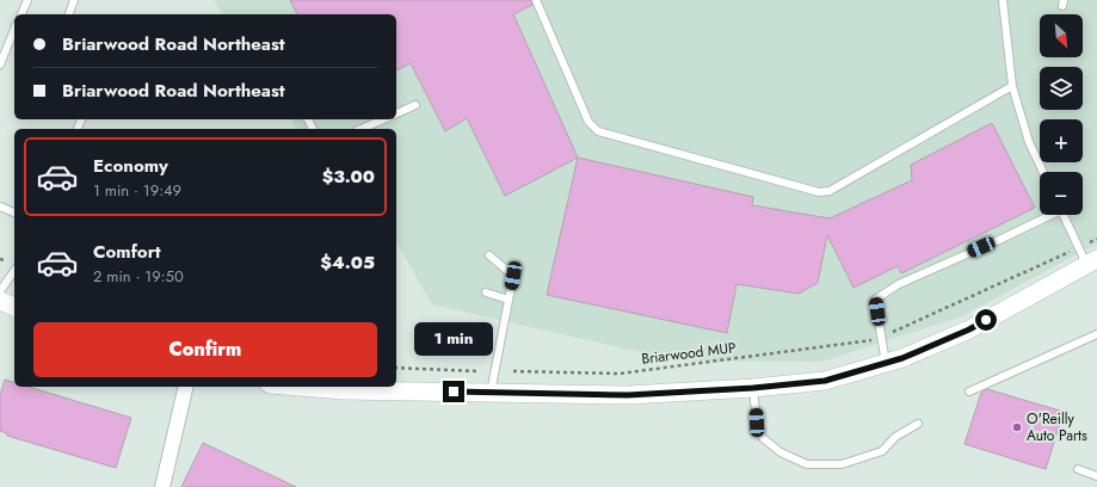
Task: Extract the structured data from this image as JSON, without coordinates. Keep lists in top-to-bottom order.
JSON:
{
  "streets": {
    "path": ["Briarwood MUP"]
  },
  "places": ["O'Reilly Auto Parts"],
  "north": "bottom right",
  "page": {
    "map_buttons": ["+", "−"],
    "banner": ["Briarwood Road Northeast", "Briarwood Road Northeast"],
    "list": [
      {
        "name": "Economy",
        "note": "1 min · 19:49",
        "value": "$3.00"
      },
      {
        "name": "Comfort",
        "note": "2 min · 19:50",
        "value": "$4.05"
      }
    ],
    "buttons": "Confirm",
    "bubble": "1 min"
  }
}
